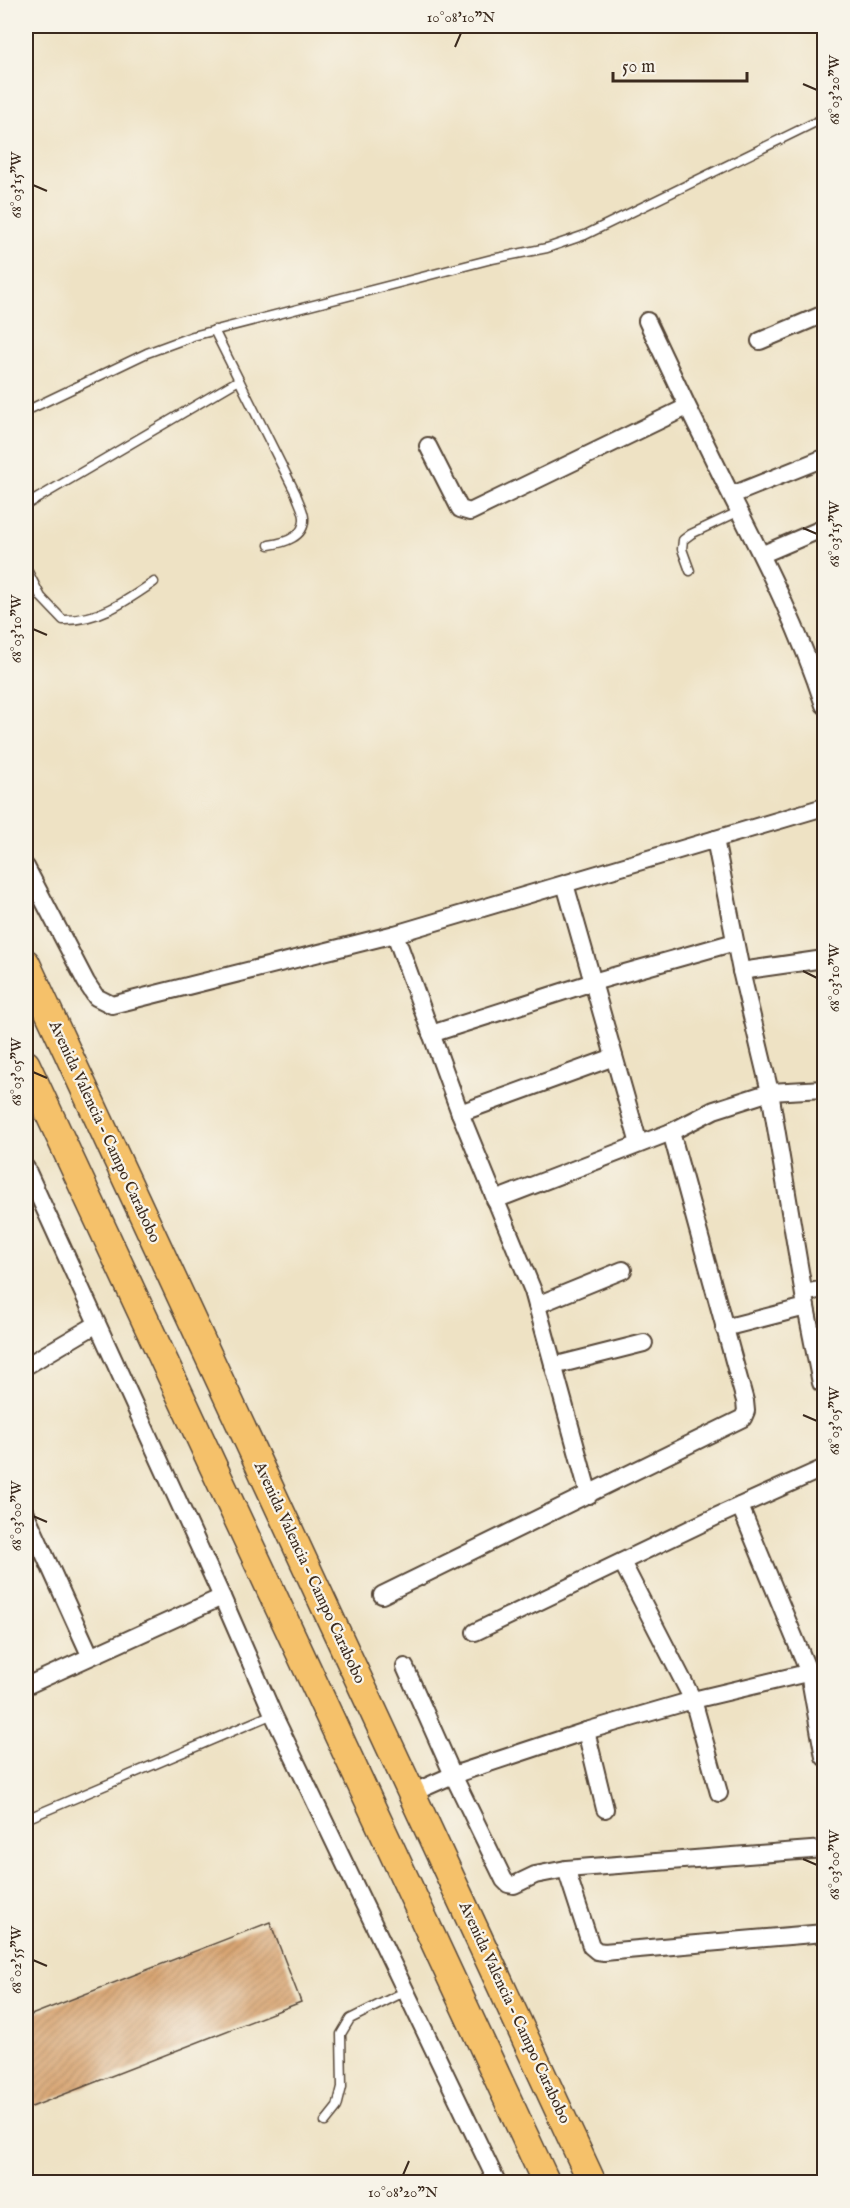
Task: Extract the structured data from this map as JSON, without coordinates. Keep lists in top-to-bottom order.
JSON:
{
  "streets": {
    "highway": ["Avenida Valencia - Campo Carabobo"]
  },
  "scale_bar": "50 m",
  "coordinates": [
    "10°08'10\"N",
    "68°03'20\"W",
    "68°03'15\"W",
    "68°03'10\"W",
    "68°03'05\"W",
    "68°03'00\"W",
    "68°02'55\"W",
    "10°08'20\"N"
  ]
}
